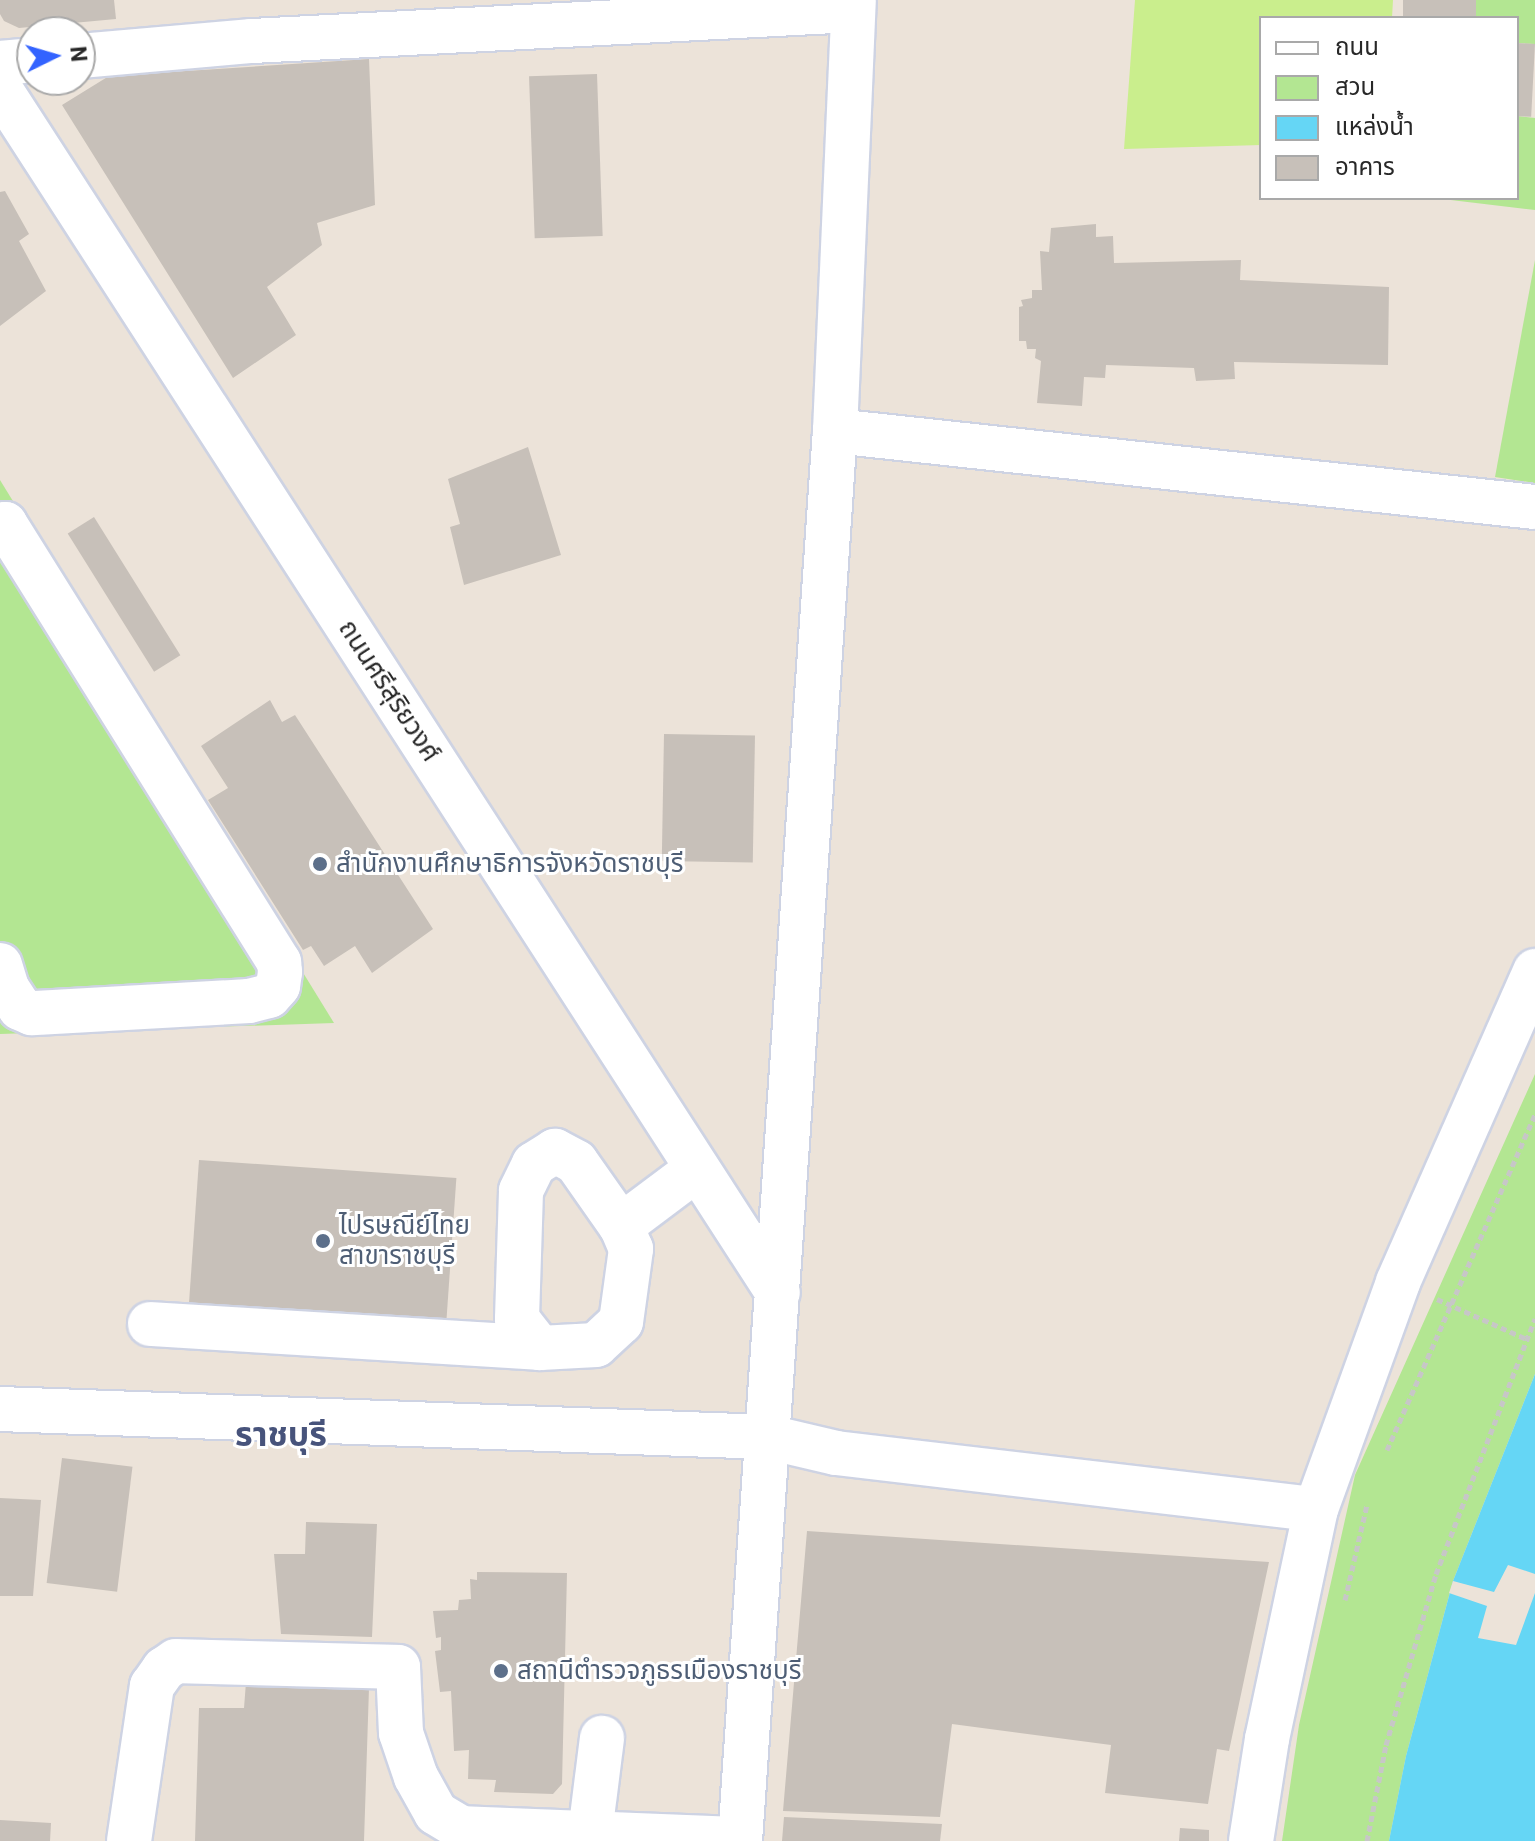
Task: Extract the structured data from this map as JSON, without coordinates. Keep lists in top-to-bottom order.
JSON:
{
  "streets": {
    "street": ["ถนนศรีสุริยวงศ์"]
  },
  "districts": ["ราชบุรี"],
  "places": ["สำนักงานศึกษาธิการจังหวัดราชบุรี", "ไปรษณีย์ไทย สาขาราชบุรี", "สถานีตำรวจภูธรเมืองราชบุรี"],
  "legend": [
    "ถนน",
    "สวน",
    "แหล่งน้ำ",
    "อาคาร"
  ],
  "north": "right"
}
